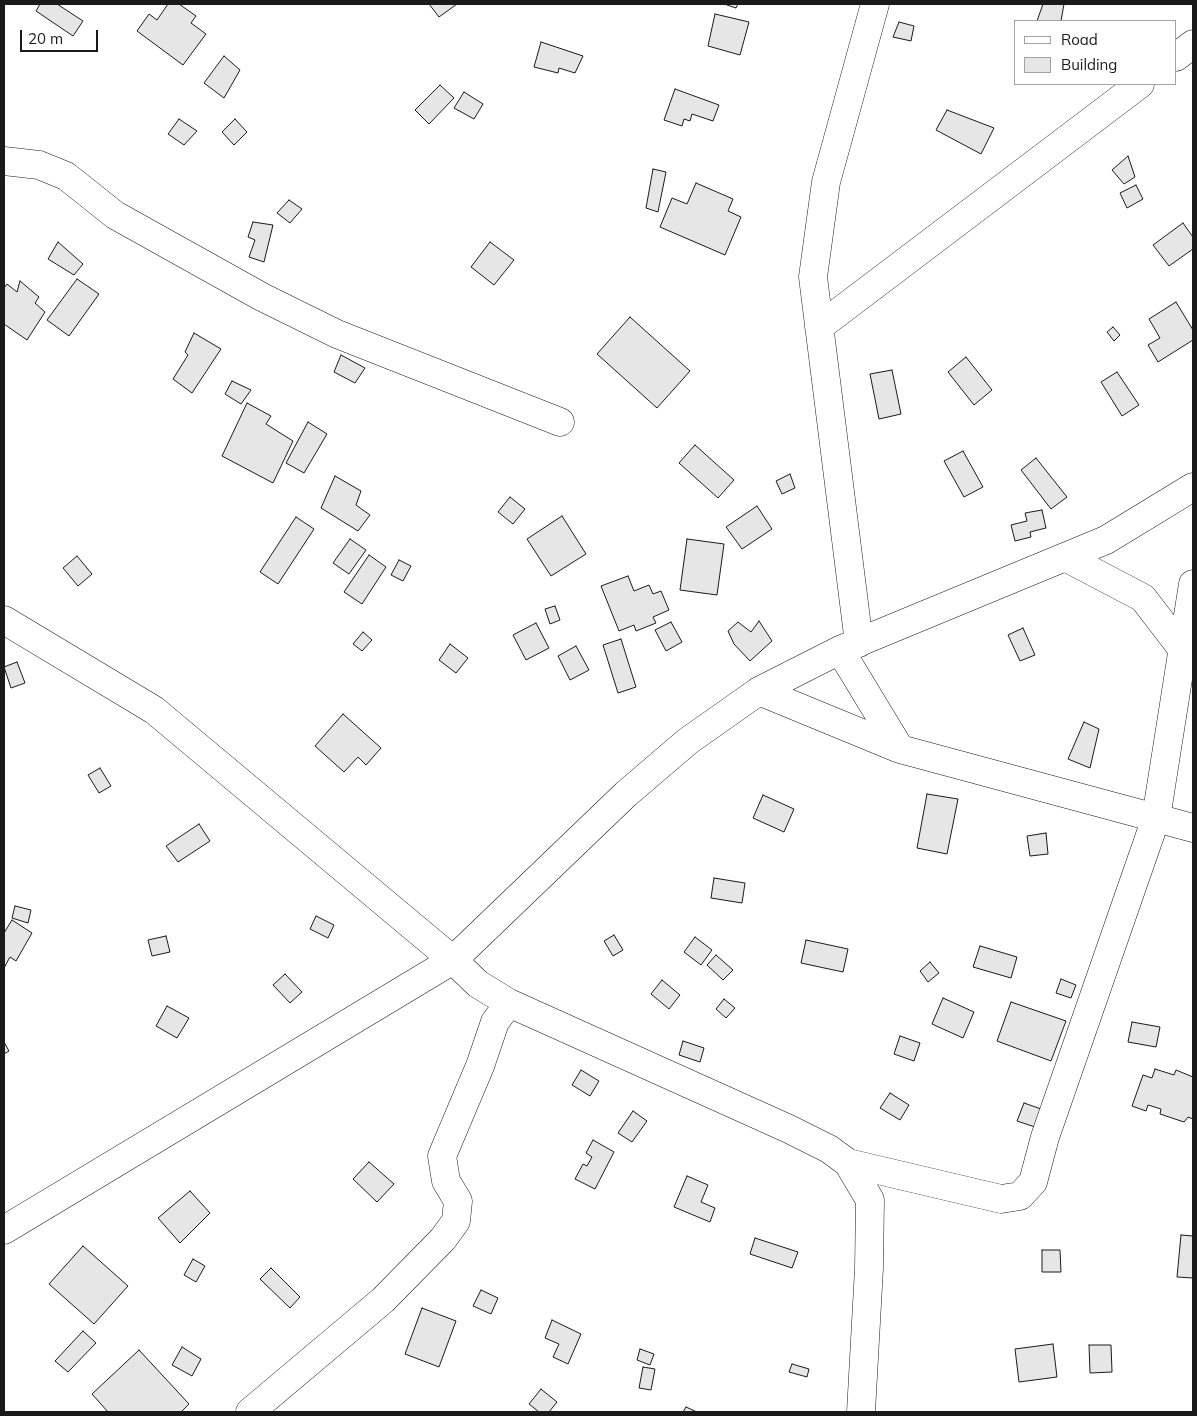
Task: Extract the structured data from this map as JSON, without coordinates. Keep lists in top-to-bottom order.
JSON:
{
  "legend": ["Road", "Building"],
  "scale_bar": "20 m"
}
